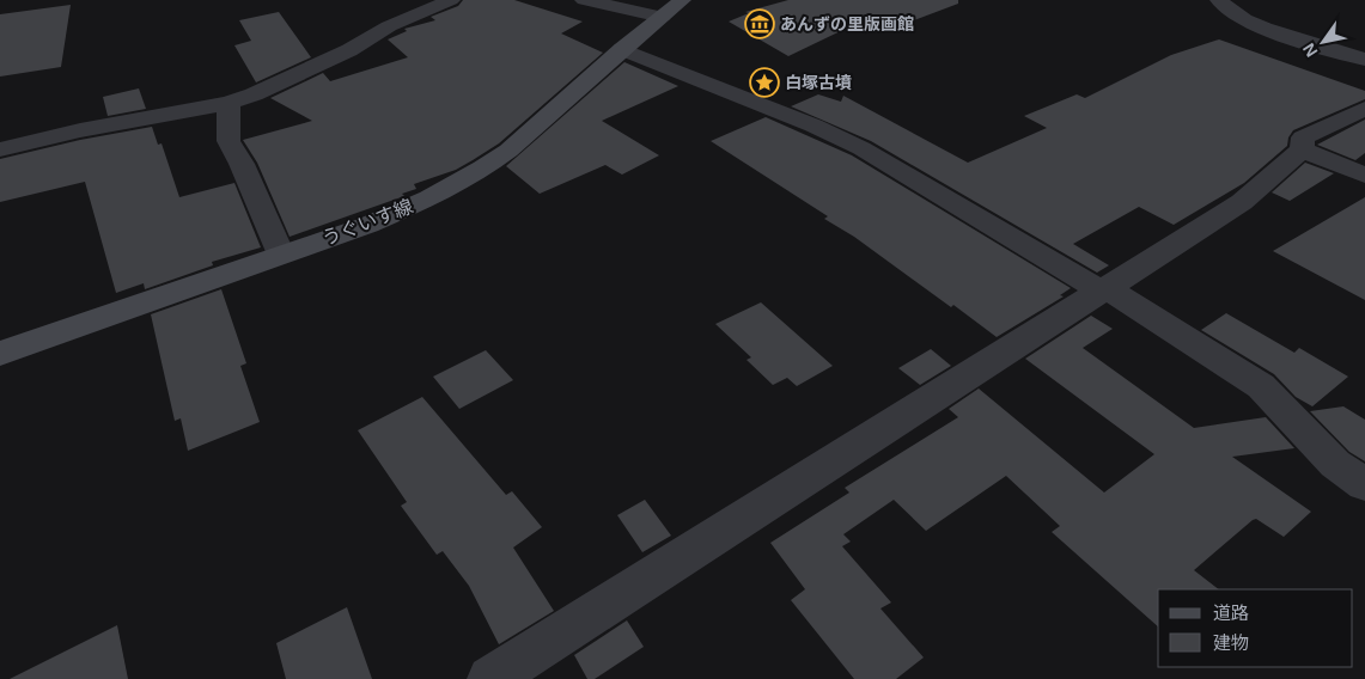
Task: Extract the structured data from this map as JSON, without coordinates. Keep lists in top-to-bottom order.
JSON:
{
  "streets": {
    "street": ["うぐいす線"]
  },
  "places": {
    "museum": ["あんずの里版画館"],
    "place": ["白塚古墳"]
  },
  "legend": ["道路", "建物"],
  "north": "bottom left"
}
